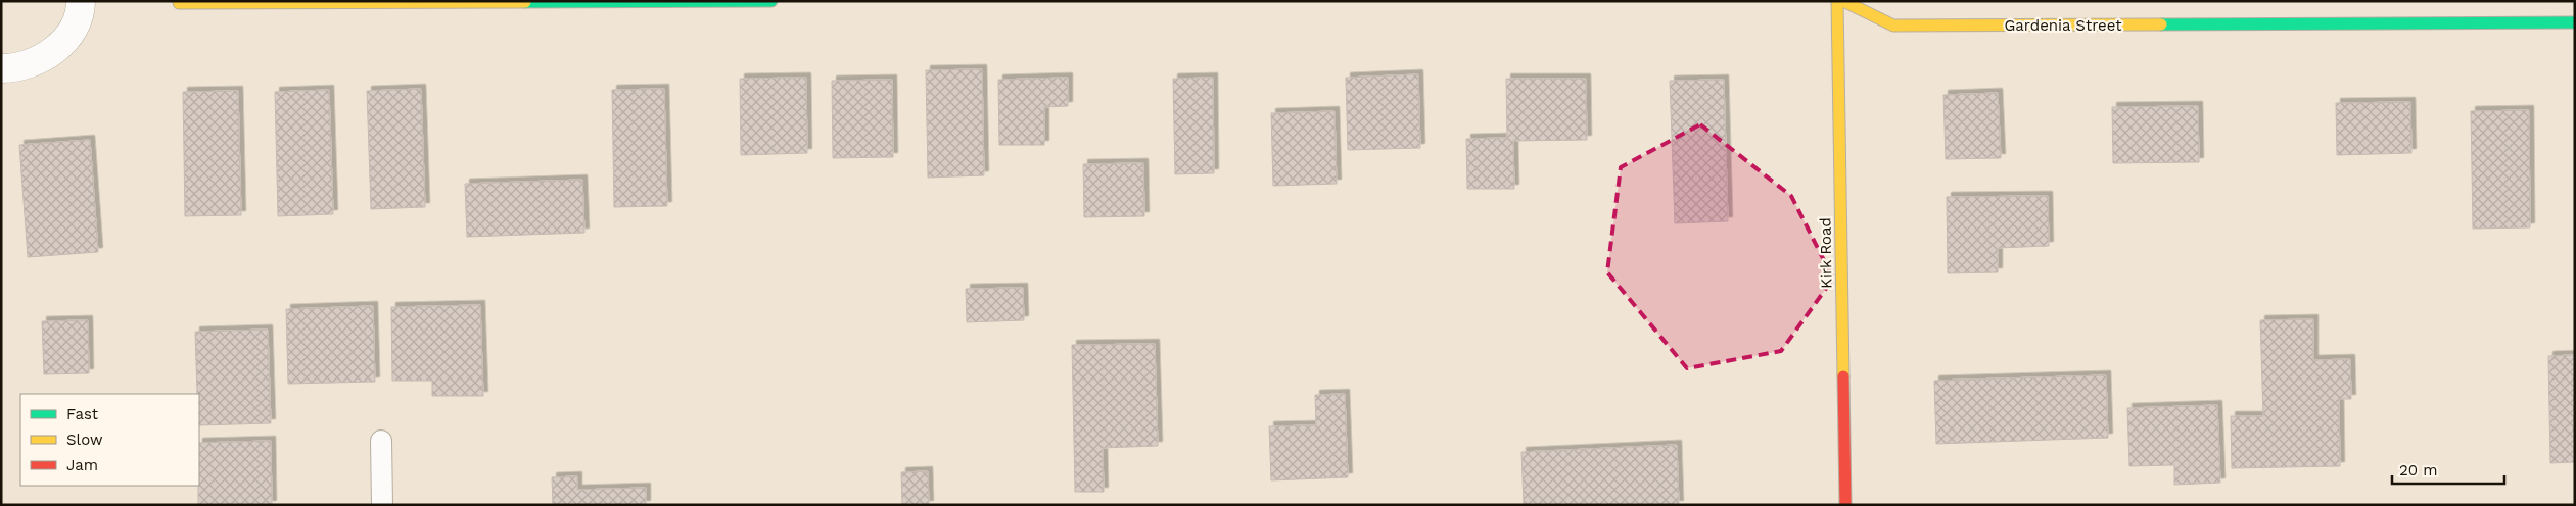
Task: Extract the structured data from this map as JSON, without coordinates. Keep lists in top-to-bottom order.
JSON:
{
  "streets": {
    "street": ["Gardenia Street", "Kirk Road"]
  },
  "legend": ["Fast", "Slow", "Jam"],
  "scale_bar": "20 m"
}
